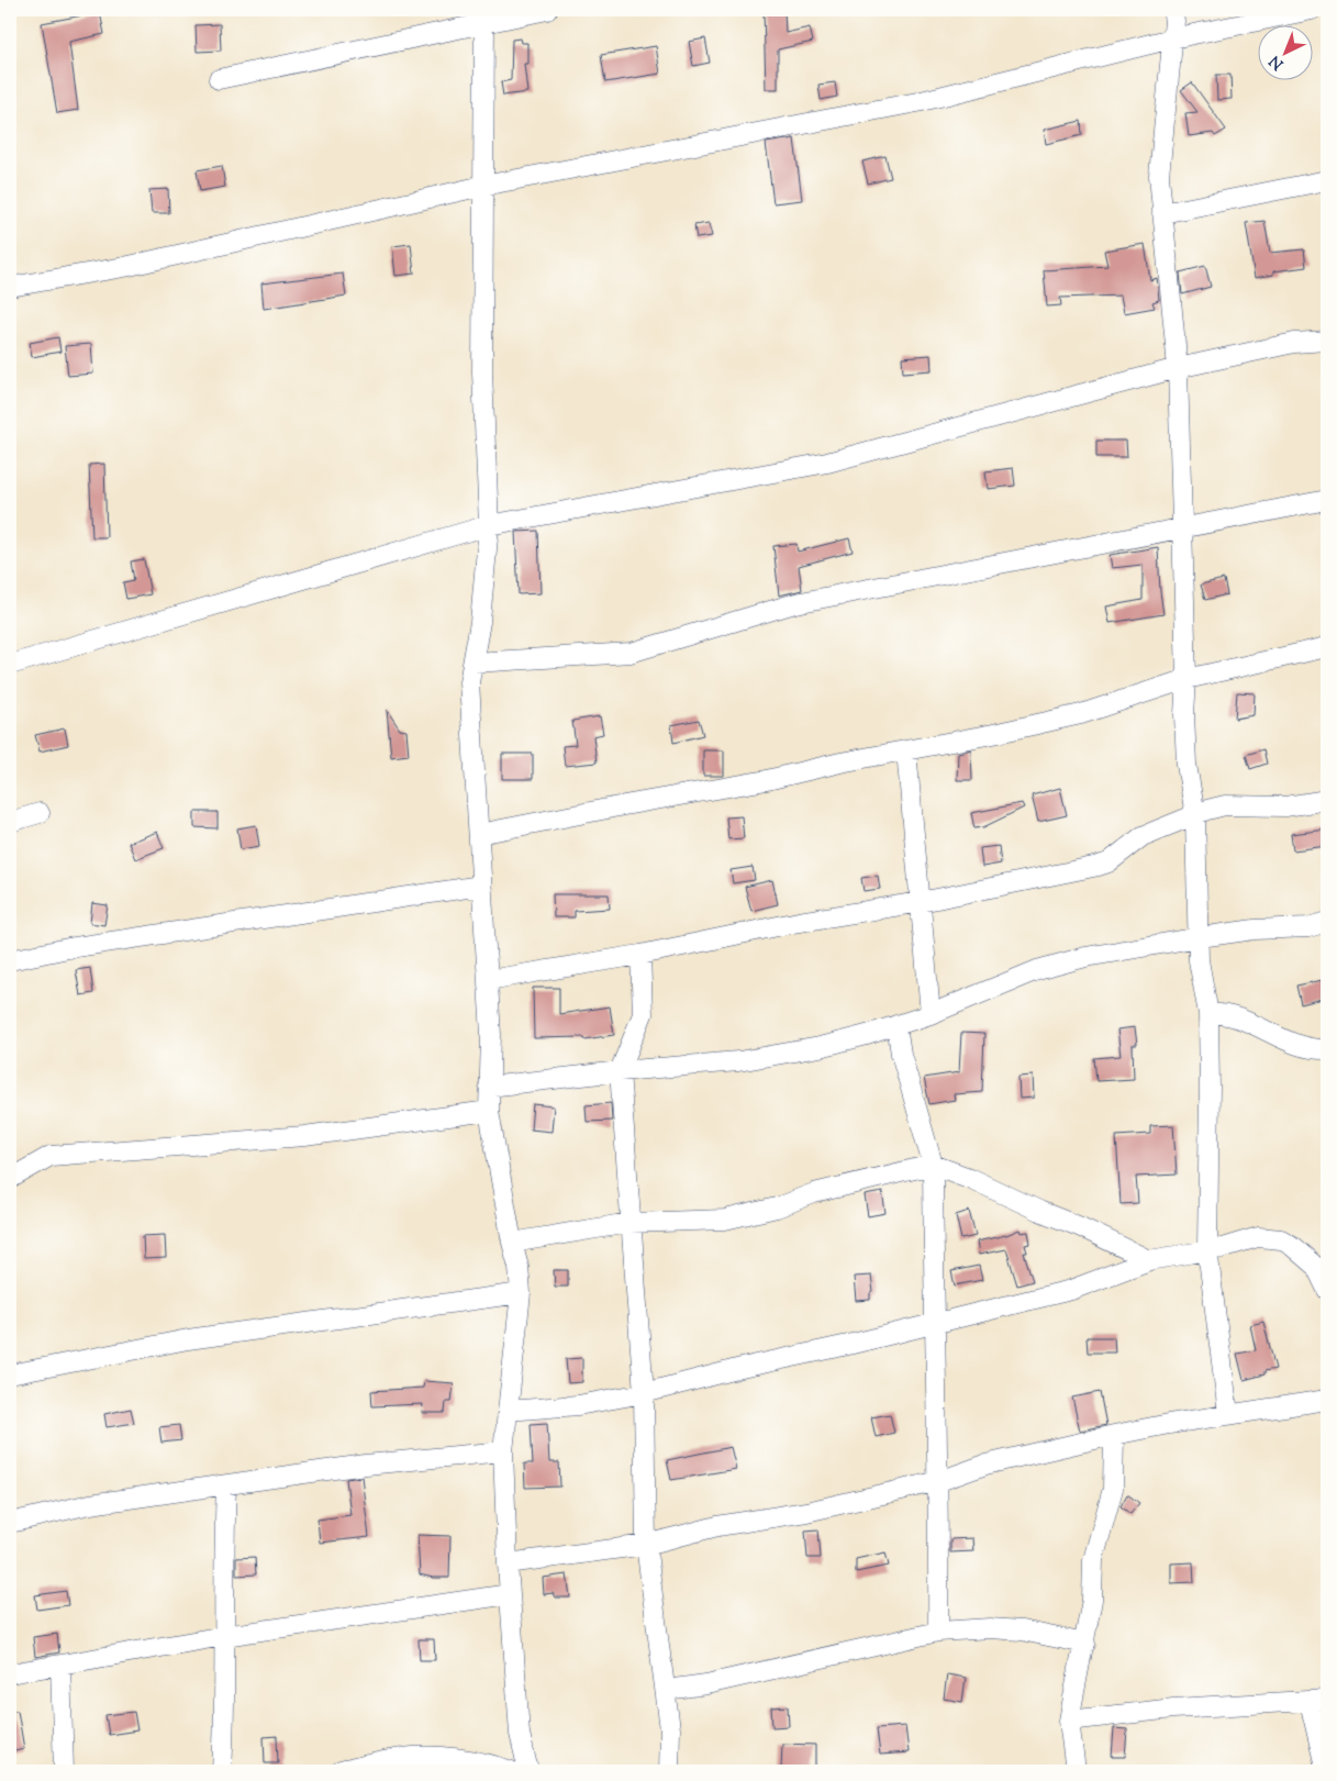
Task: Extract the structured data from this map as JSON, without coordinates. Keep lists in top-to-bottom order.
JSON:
{
  "north": "bottom left"
}
